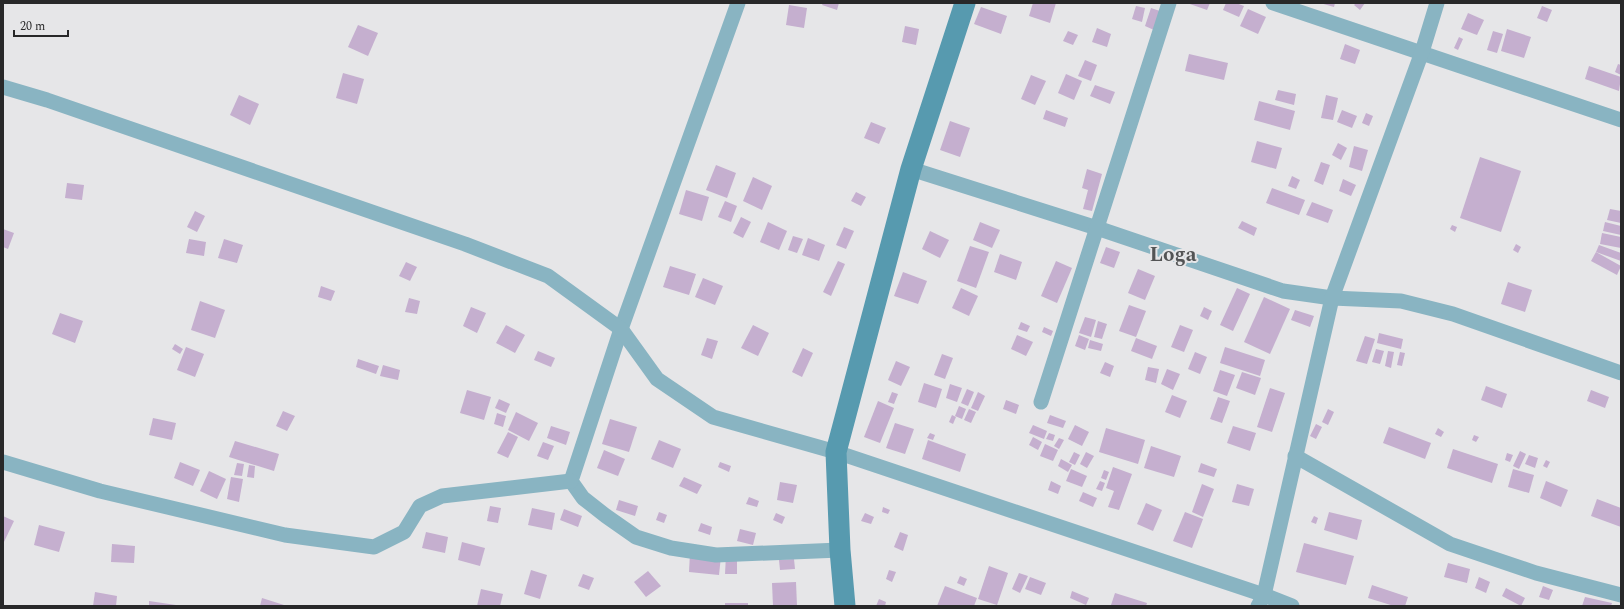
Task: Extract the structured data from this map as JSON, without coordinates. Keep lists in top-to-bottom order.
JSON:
{
  "districts": ["Loga"],
  "scale_bar": "20 m"
}
